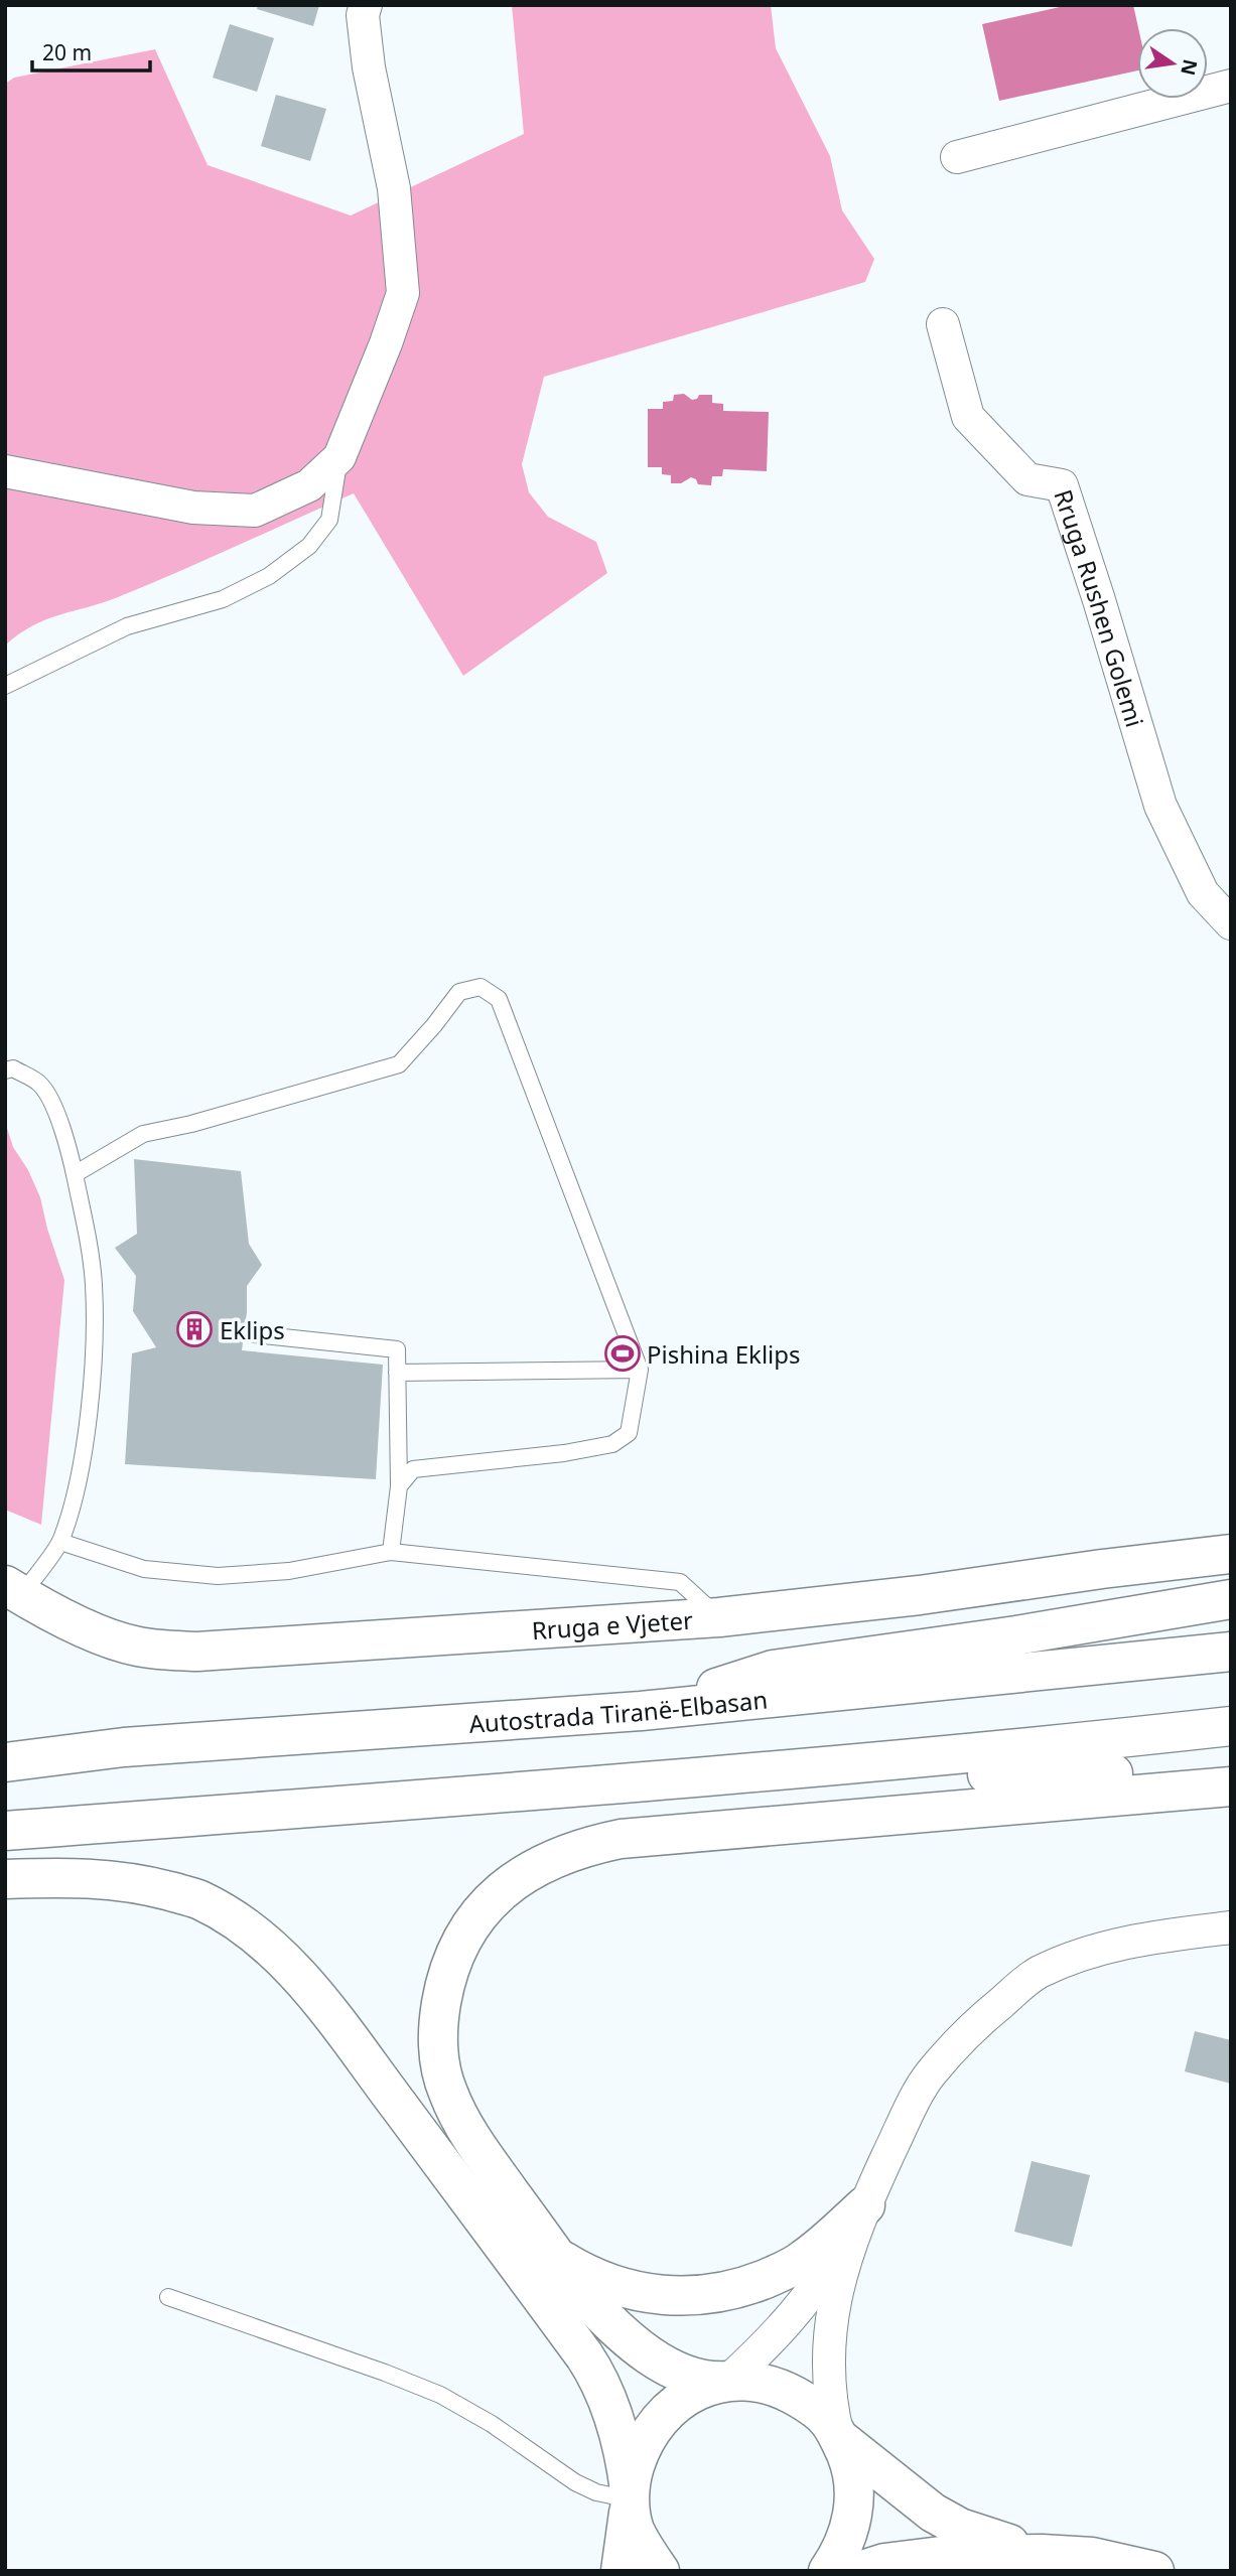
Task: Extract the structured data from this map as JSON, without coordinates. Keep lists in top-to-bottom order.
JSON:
{
  "streets": {
    "main road": ["Rruga e Vjeter", "Autostrada Tiranë-Elbasan"],
    "street": ["Rruga Rushen Golemi"]
  },
  "places": {
    "building": ["Eklips"],
    "sports": ["Pishina Eklips"]
  },
  "scale_bar": "20 m",
  "north": "right"
}
